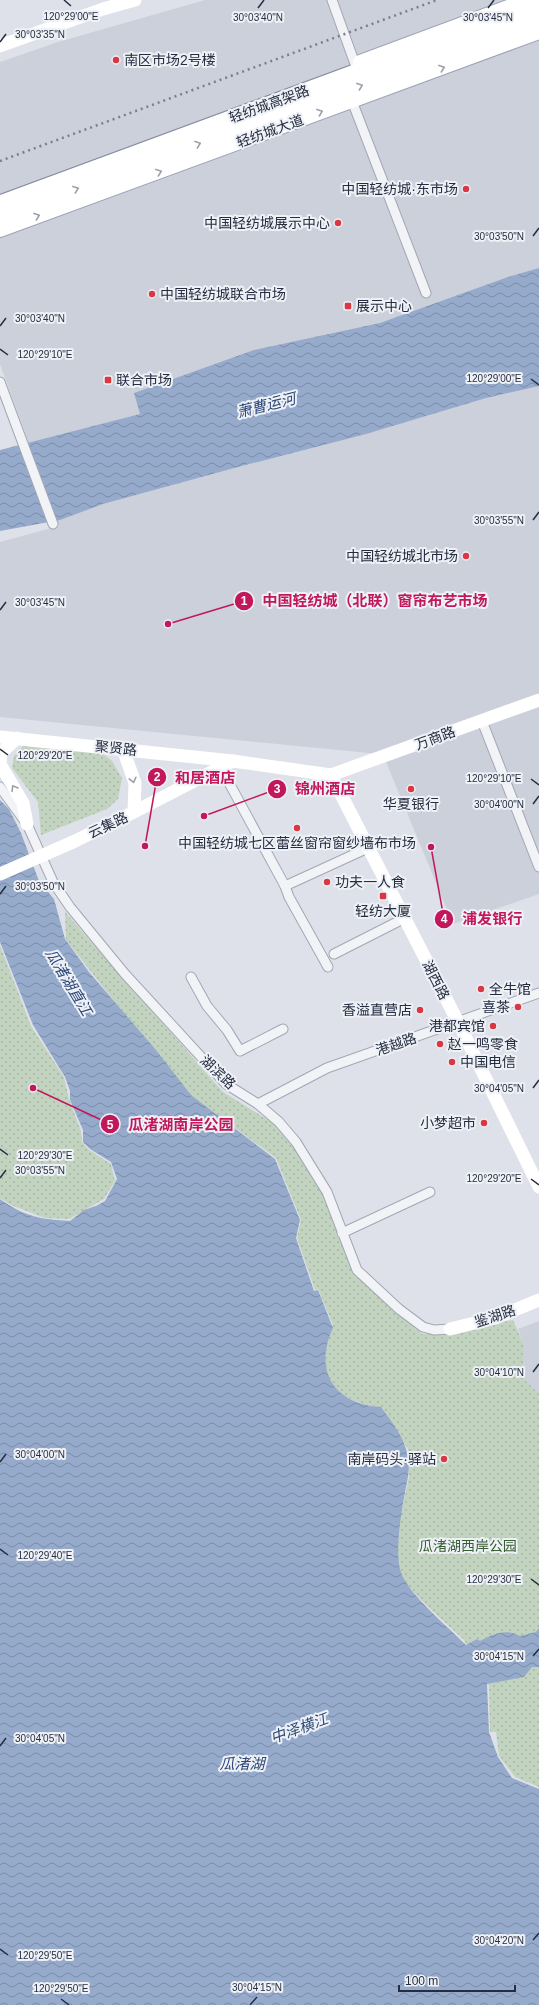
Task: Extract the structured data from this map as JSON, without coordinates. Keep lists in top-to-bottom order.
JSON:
{
  "streets": {
    "highway": ["轻纺城高架路"],
    "main road": ["轻纺城大道"],
    "street": [
      "万商路",
      "聚贤路",
      "云集路",
      "湖西路",
      "港越路",
      "湖滨路",
      "鉴湖路"
    ]
  },
  "crossings": [
    ["万商路", "湖西路"],
    ["聚贤路", "云集路"],
    ["湖西路", "港越路"],
    ["港越路", "湖滨路"],
    ["湖滨路", "鉴湖路"]
  ],
  "water": [
    "萧曹运河",
    "瓜渚湖直江",
    "中泽横江",
    "瓜渚湖"
  ],
  "parks": ["瓜渚湖西岸公园"],
  "places": {
    "other": [
      "南区市场2号楼",
      "中国轻纺城·东市场",
      "中国轻纺城展示中心",
      "中国轻纺城联合市场",
      "中国轻纺城北市场",
      "中国轻纺城（北联）窗帘布艺市场",
      "华夏银行",
      "锦州酒店",
      "中国轻纺城七区蕾丝窗帘窗纱墙布市场",
      "和居酒店",
      "浦发银行",
      "功夫一人食",
      "全牛馆",
      "喜茶",
      "香溢直营店",
      "港都宾馆",
      "赵一鸣零食",
      "中国电信",
      "瓜渚湖南岸公园",
      "小梦超市",
      "南岸码头·驿站"
    ],
    "transit": ["展示中心", "联合市场", "轻纺大厦"]
  },
  "scale_bar": "100 m",
  "coordinates": [
    "120°29'00\"E",
    "30°03'40\"N",
    "30°03'45\"N",
    "30°03'35\"N",
    "30°03'50\"N",
    "120°29'10\"E",
    "30°03'55\"N",
    "120°29'20\"E",
    "30°04'00\"N",
    "30°04'05\"N",
    "120°29'30\"E",
    "30°04'10\"N",
    "120°29'40\"E",
    "30°04'15\"N",
    "30°04'20\"N",
    "120°29'50\"E"
  ]
}
